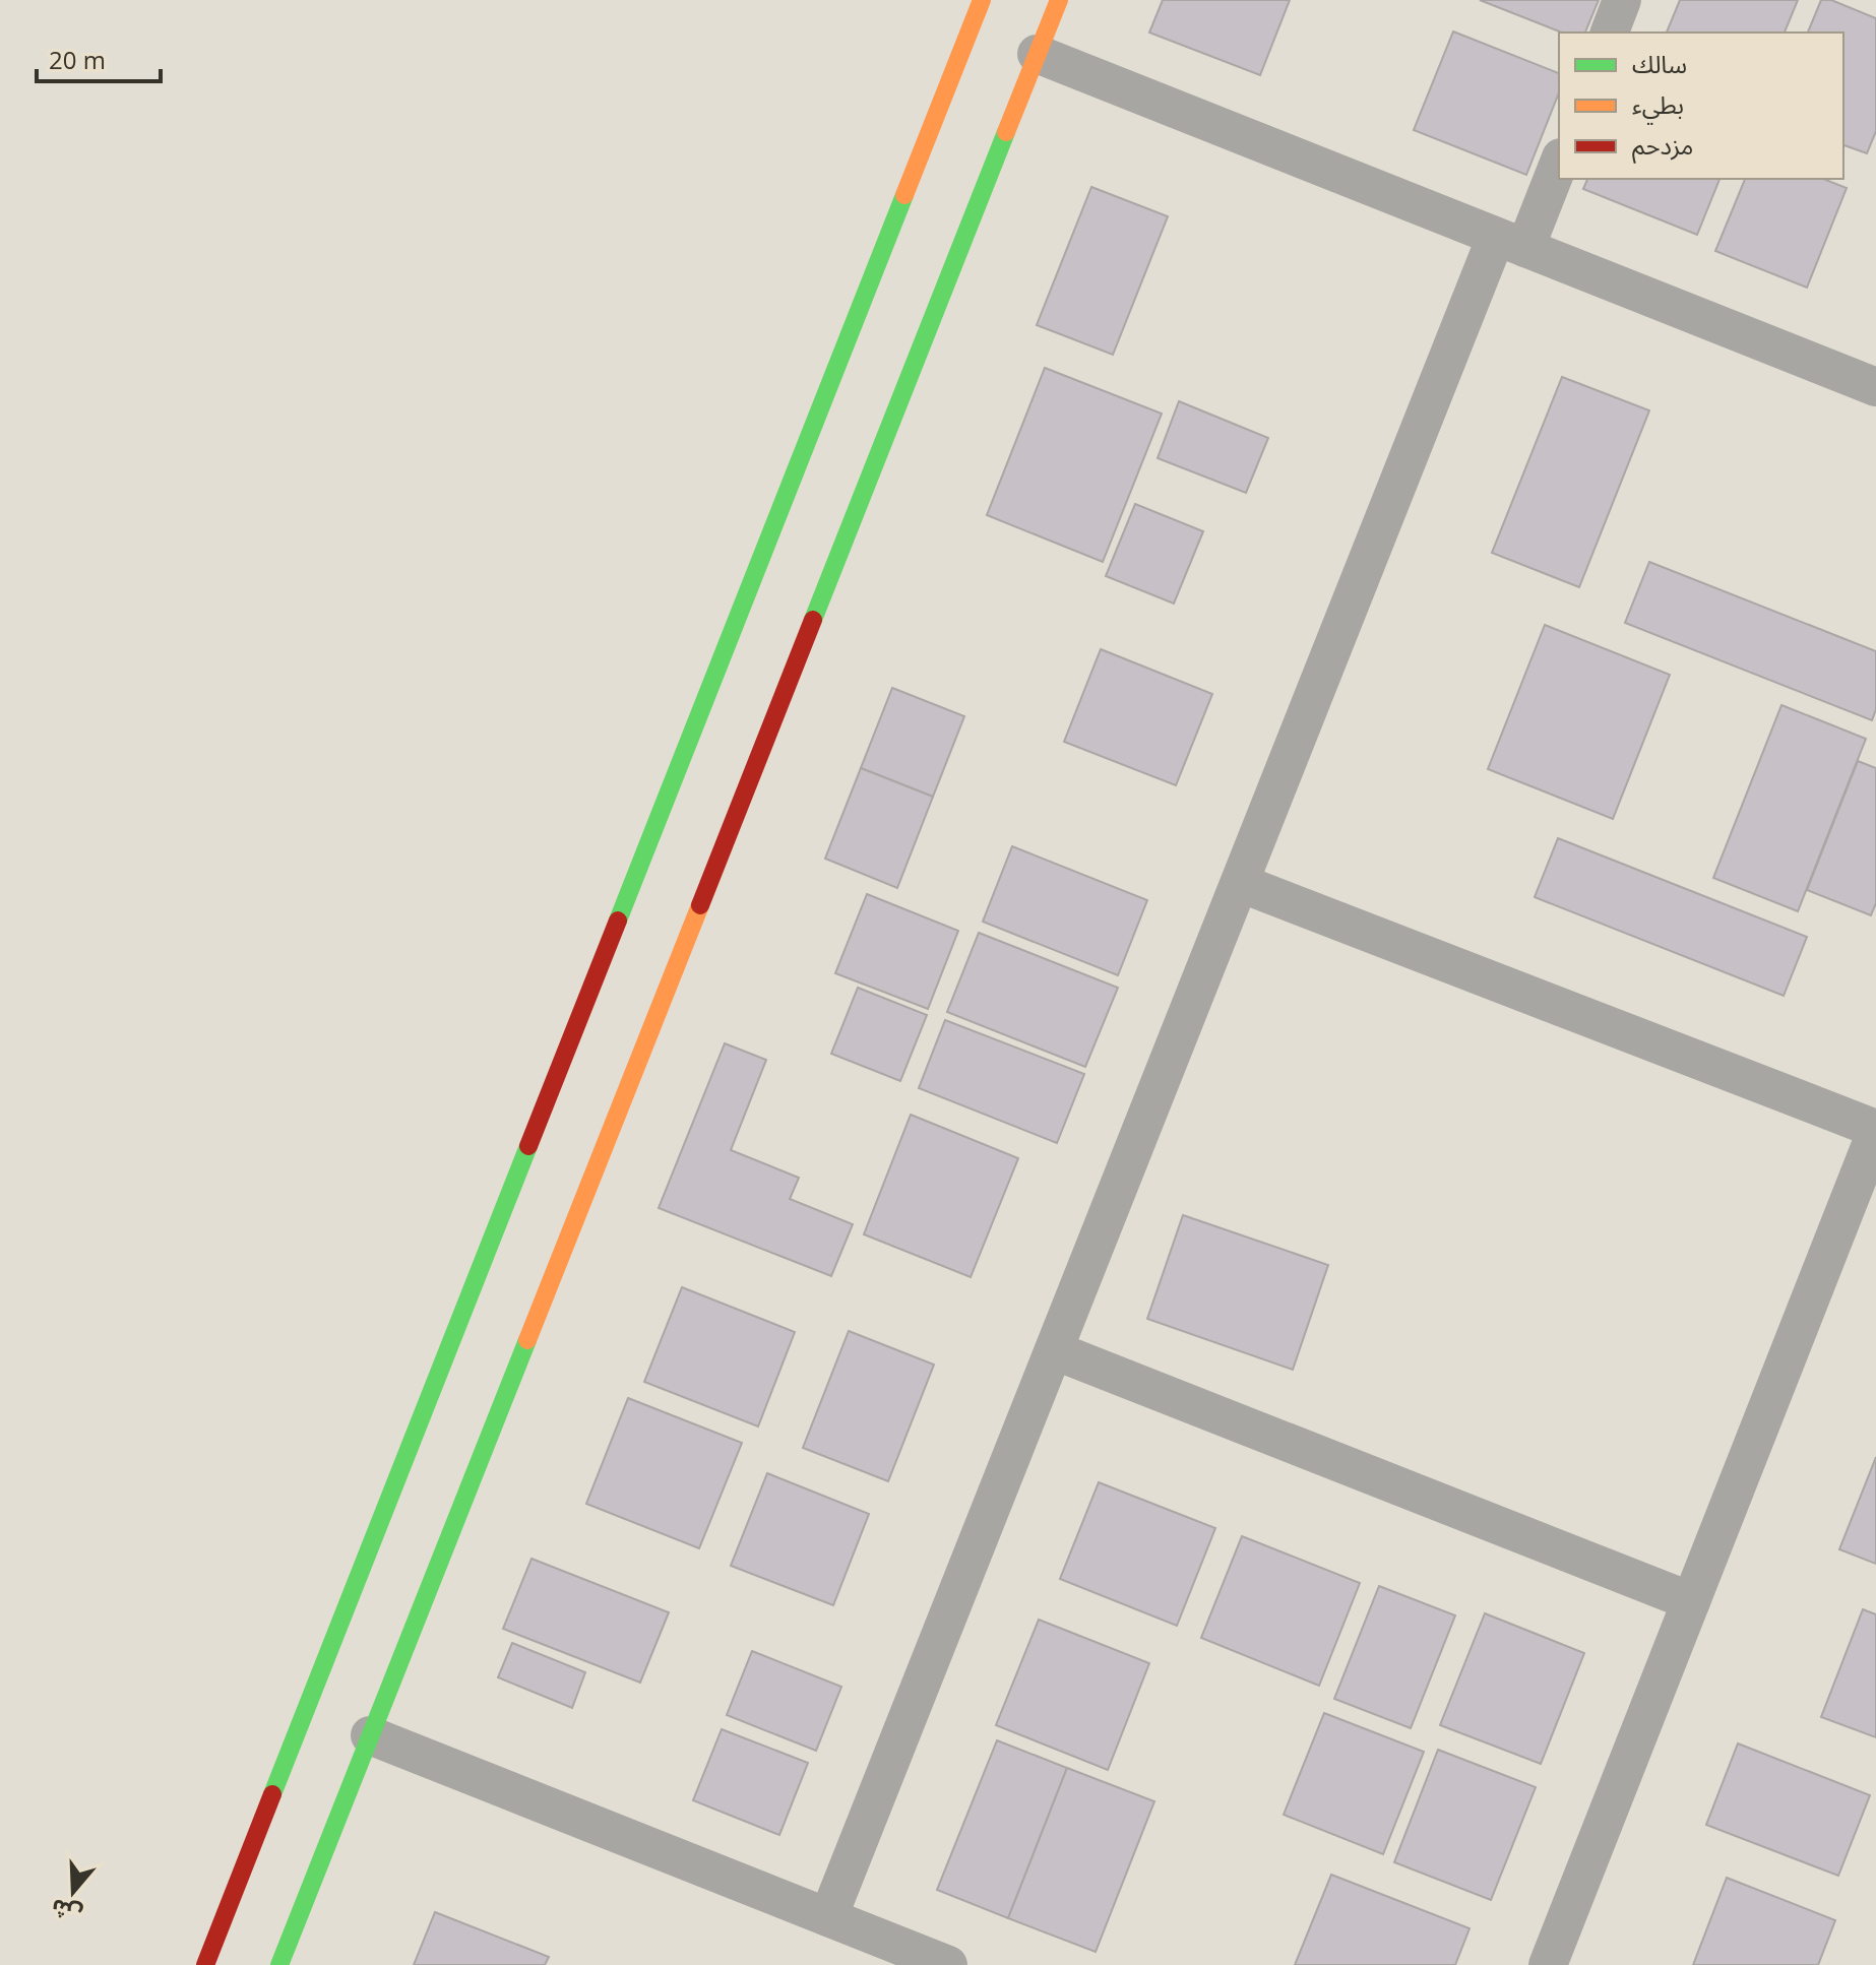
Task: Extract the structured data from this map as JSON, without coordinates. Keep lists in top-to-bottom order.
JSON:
{
  "legend": ["سالك", "بطيء", "مزدحم"],
  "scale_bar": "20 m",
  "north": "bottom"
}
